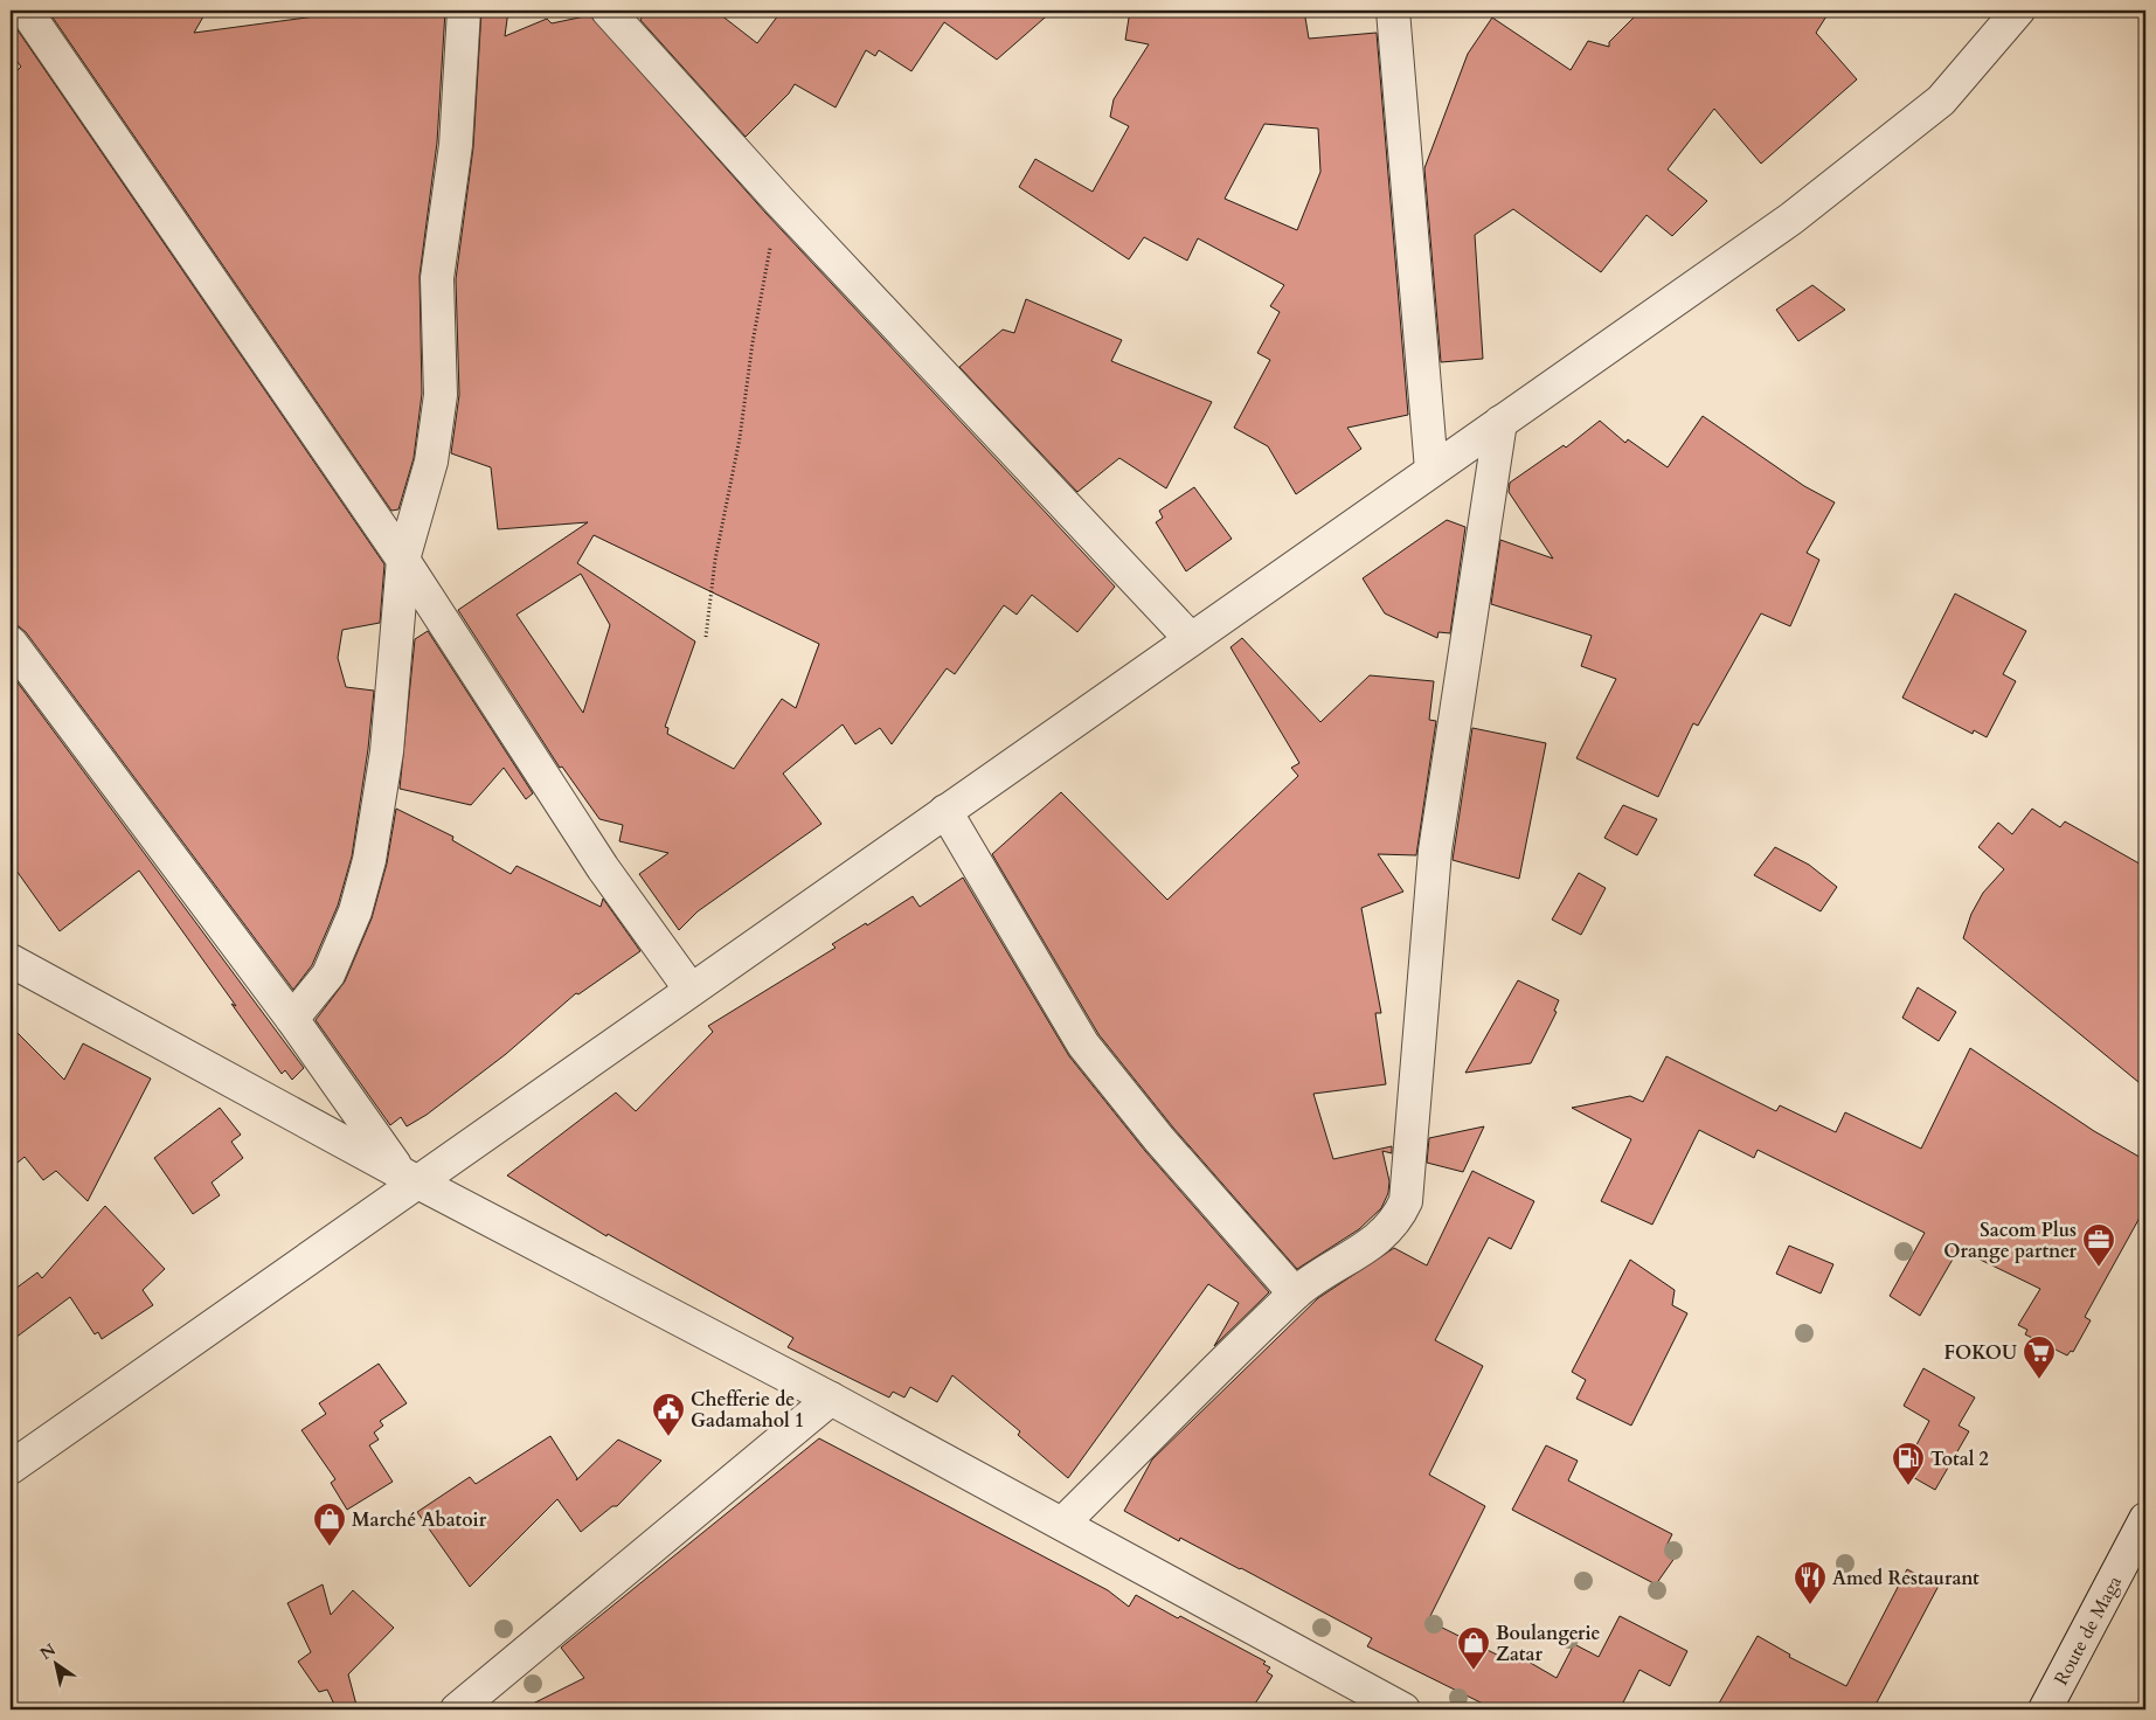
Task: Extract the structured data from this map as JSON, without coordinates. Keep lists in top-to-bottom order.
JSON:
{
  "streets": {
    "street": ["Route de Maga"]
  },
  "places": {
    "office": ["Sacom Plus Orange partner"],
    "supermarket": ["FOKOU"],
    "public building": ["Chefferie de Gadamahol 1"],
    "fuel station": ["Total 2"],
    "shop": ["Marché Abatoir", "Boulangerie Zatar"],
    "restaurant": ["Amed Restaurant"]
  },
  "north": "top left"
}
